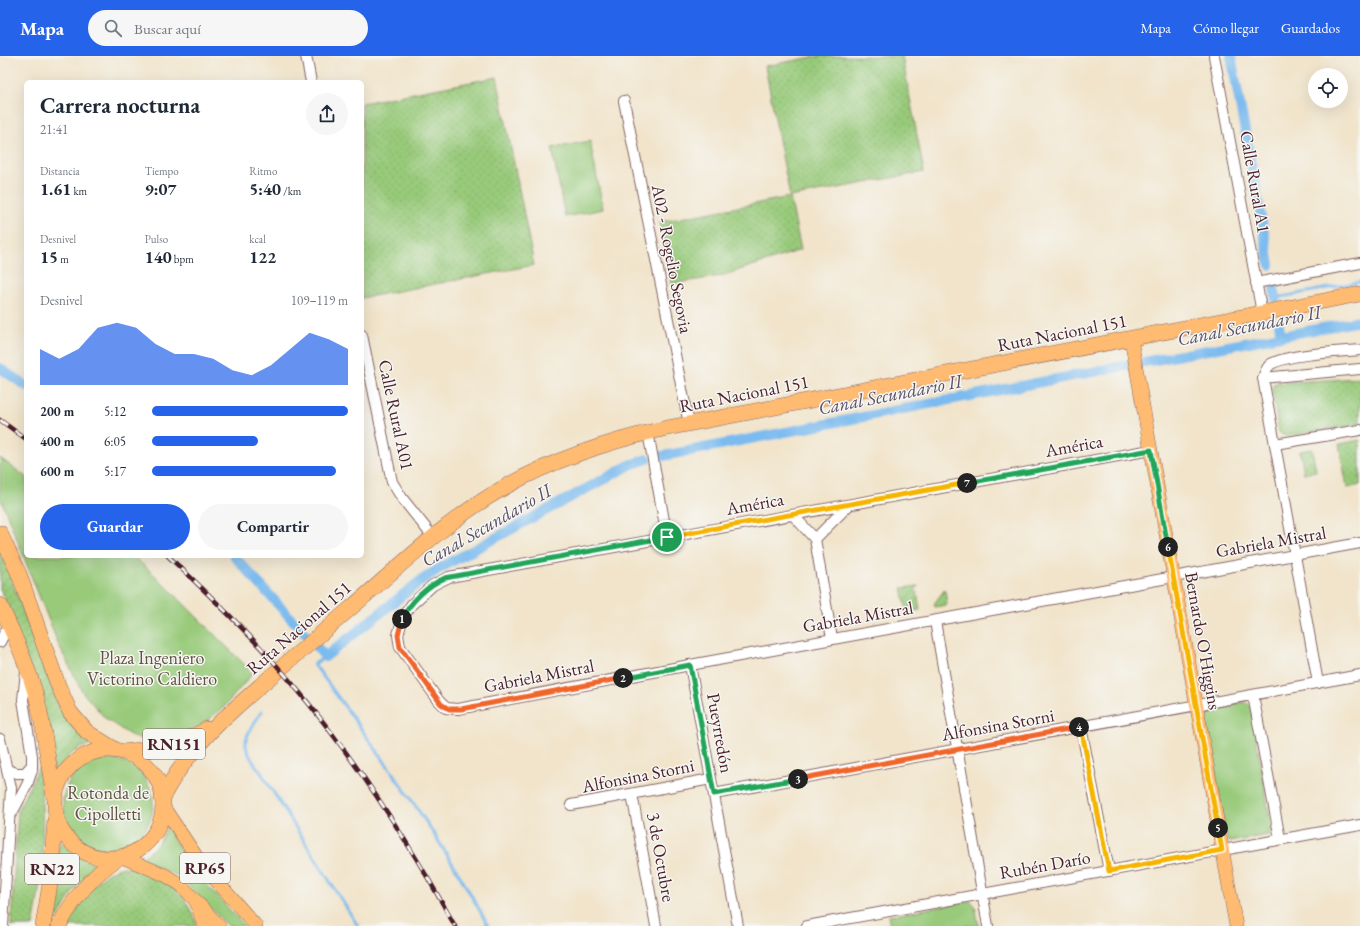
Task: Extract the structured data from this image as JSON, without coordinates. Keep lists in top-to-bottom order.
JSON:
{
  "streets": {
    "highway": ["Ruta Nacional 151", "RN151", "RN22"],
    "main road": ["Bernardo O'Higgins", "RP65"],
    "street": [
      "Calle Rural A1",
      "A02 - Rogelio Segovia",
      "Calle Rural A01",
      "América",
      "Gabriela Mistral",
      "Alfonsina Storni",
      "Pueyrredón",
      "3 de Octubre",
      "Rubén Darío"
    ]
  },
  "crossings": [
    ["Calle Rural A1", "Ruta Nacional 151"],
    ["A02 - Rogelio Segovia", "Ruta Nacional 151"],
    ["Ruta Nacional 151", "Calle Rural A01"],
    ["Ruta Nacional 151", "Bernardo O'Higgins"],
    ["Ruta Nacional 151", "RP65"],
    ["Ruta Nacional 151", "RN22"],
    ["América", "Gabriela Mistral"],
    ["América", "Bernardo O'Higgins"],
    ["Gabriela Mistral", "Bernardo O'Higgins"],
    ["Gabriela Mistral", "Pueyrredón"],
    ["Bernardo O'Higgins", "Alfonsina Storni"],
    ["Bernardo O'Higgins", "Rubén Darío"],
    ["Alfonsina Storni", "Pueyrredón"],
    ["Alfonsina Storni", "3 de Octubre"],
    ["RP65", "RN22"]
  ],
  "water": ["Canal Secundario II"],
  "parks": ["Plaza Ingeniero Victorino Caldiero", "Rotonda de Cipolletti"],
  "page": {
    "header": "Mapa",
    "search": "Buscar aquí",
    "nav": ["Mapa", "Cómo llegar", "Guardados"],
    "heading": ["Carrera nocturna", "21:41"],
    "stats": [
      ["Distancia", "1.61 km"],
      ["Tiempo", "9:07"],
      ["Ritmo", "5:40 /km"],
      ["Desnivel", "15 m"],
      ["Pulso", "140 bpm"],
      ["kcal", "122"]
    ],
    "chart": ["Desnivel", "109–119 m"],
    "list": [
      {
        "name": "200 m",
        "note": "5:12"
      },
      {
        "name": "400 m",
        "note": "6:05"
      },
      {
        "name": "600 m",
        "note": "5:17"
      }
    ],
    "pins": [
      "7",
      "6",
      "1",
      "2",
      "4",
      "3",
      "5"
    ],
    "buttons": ["Guardar", "Compartir"]
  }
}
